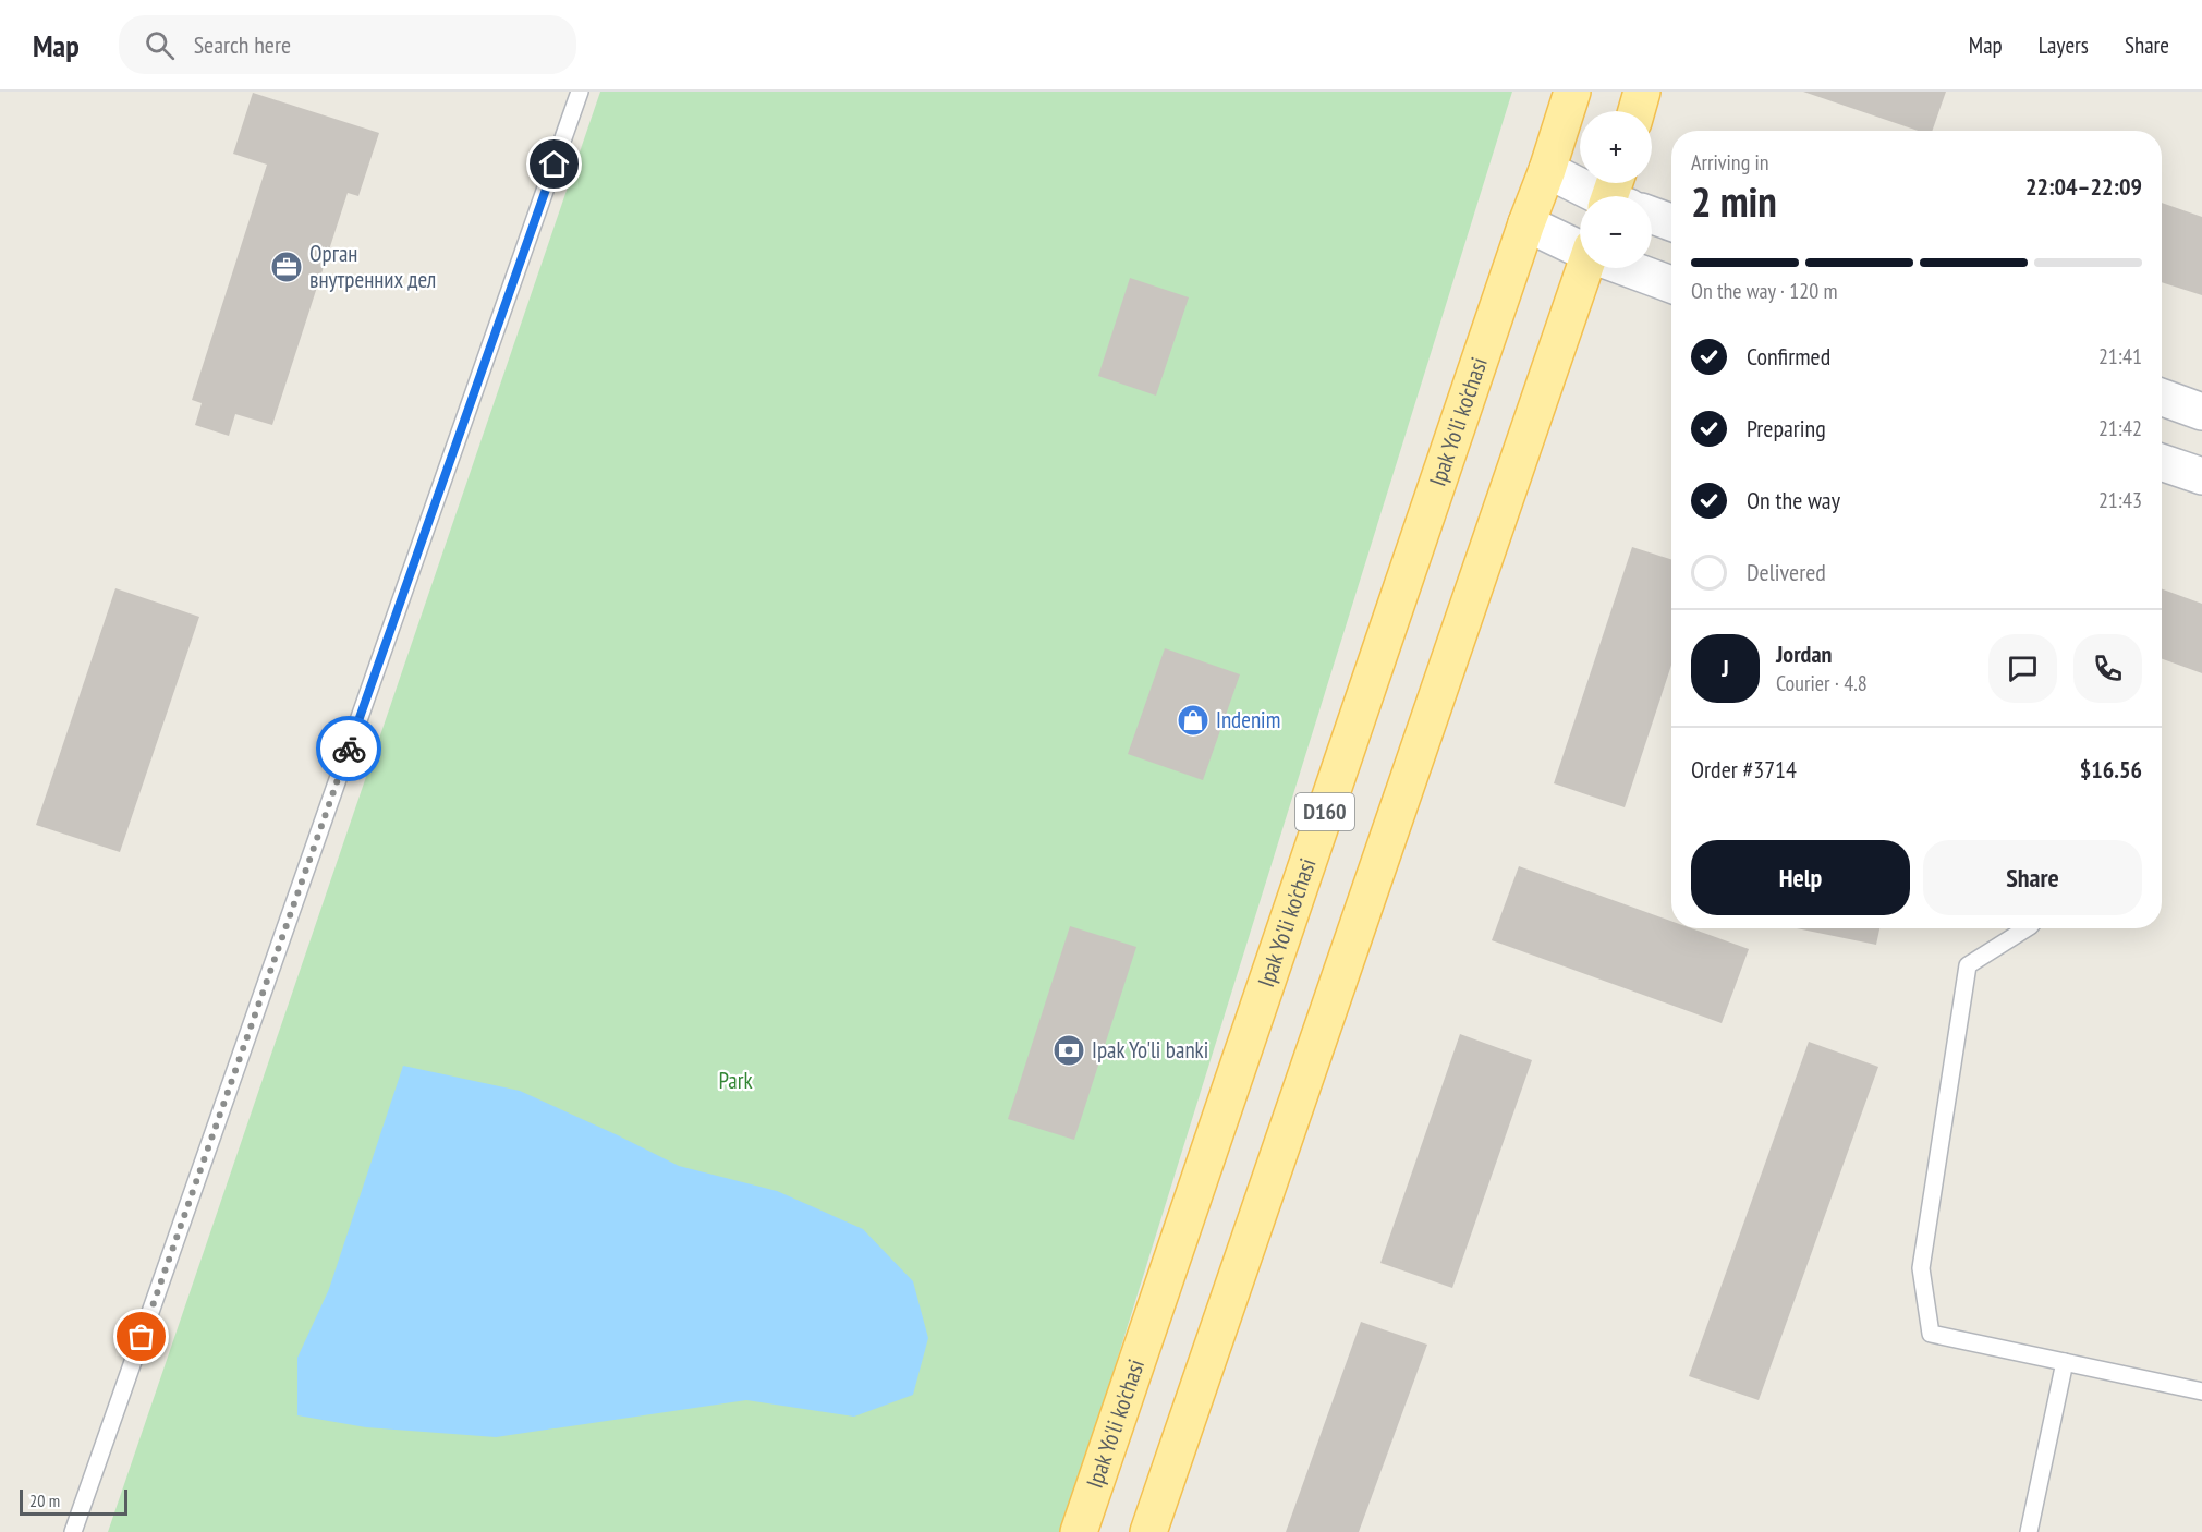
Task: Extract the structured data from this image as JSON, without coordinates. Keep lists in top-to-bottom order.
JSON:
{
  "streets": {
    "main road": ["Ipak Yo'li ko'chasi", "D160"]
  },
  "parks": ["Park"],
  "places": {
    "office": ["Орган внутренних дел"],
    "shop": ["Indenim"],
    "bank": ["Ipak Yo'li banki"]
  },
  "scale_bar": "20 m",
  "page": {
    "header": "Map",
    "search": "Search here",
    "nav": ["Map", "Layers", "Share"],
    "map_buttons": ["+", "−"],
    "heading": ["2 min", "Arriving in", "22:04–22:09"],
    "panel": [
      "Jordan",
      "Courier · 4.8",
      "Order #3714",
      "$16.56"
    ],
    "bar": "On the way · 120 m",
    "list": [
      ["Confirmed", "21:41"],
      ["Preparing", "21:42"],
      ["On the way", "21:43"],
      "Delivered"
    ],
    "round": "J",
    "buttons": ["Help", "Share"],
    "scale": "20 m"
  }
}
